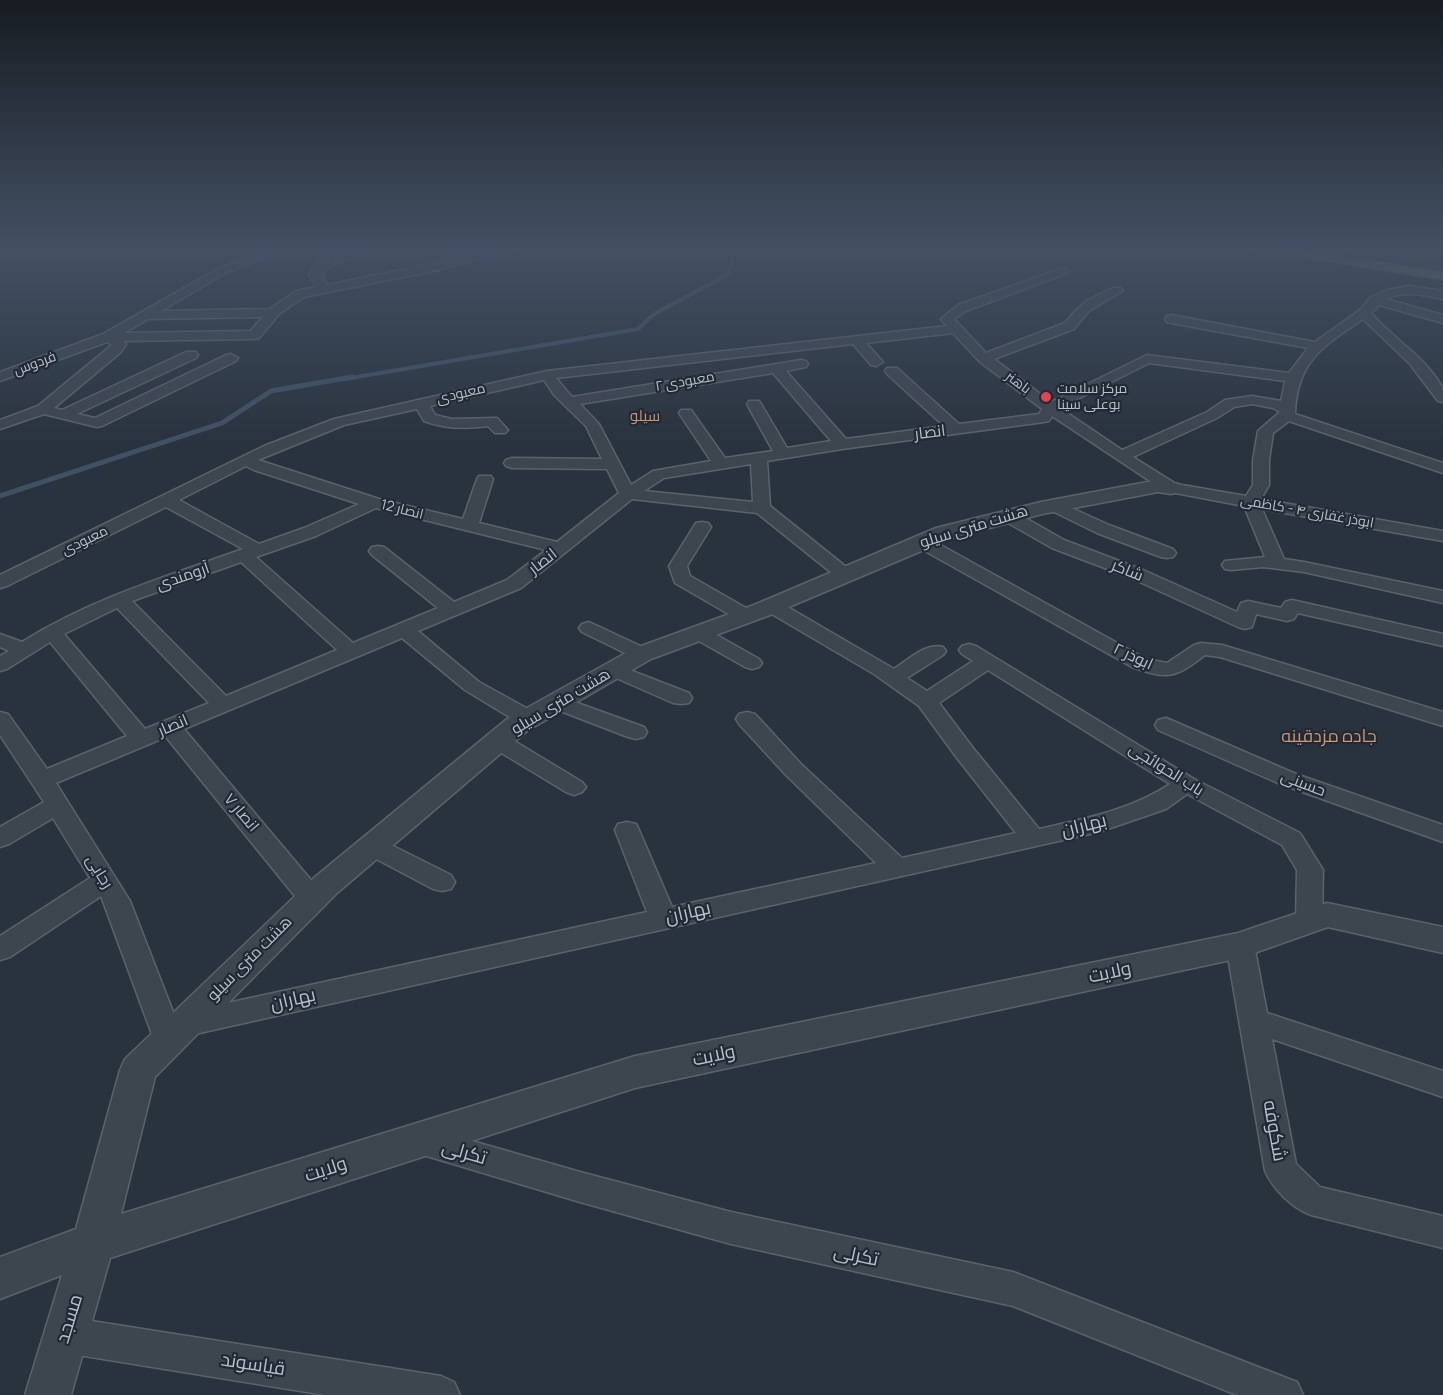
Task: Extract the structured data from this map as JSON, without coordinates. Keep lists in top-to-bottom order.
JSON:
{
  "streets": {
    "street": [
      "فردوس",
      "معبودی ۲",
      "باهنر",
      "معبودی",
      "انصار",
      "انصار 12",
      "ابوذر غفاری ۴ - کاظمی",
      "هشت متری سیلو",
      "شاکر",
      "آرومندی",
      "ابوذر ۲",
      "باب الحوائجی",
      "حسینی",
      "انصار ۷",
      "بهاران",
      "رجایی",
      "ولایت",
      "شکوفه",
      "تکرلی",
      "مسجد",
      "قیاسوند"
    ]
  },
  "crossings": [
    ["باهنر", "معبودی"],
    ["باهنر", "انصار"],
    ["باهنر", "ابوذر غفاری ۴ - کاظمی"],
    ["باهنر", "هشت متری سیلو"],
    ["معبودی", "انصار 12"],
    ["انصار", "انصار 12"],
    ["انصار", "انصار ۷"],
    ["انصار", "رجایی"],
    ["انصار 12", "آرومندی"],
    ["ابوذر غفاری ۴ - کاظمی", "هشت متری سیلو"],
    ["هشت متری سیلو", "شاکر"],
    ["هشت متری سیلو", "ابوذر ۲"],
    ["هشت متری سیلو", "انصار ۷"],
    ["هشت متری سیلو", "بهاران"],
    ["هشت متری سیلو", "رجایی"],
    ["هشت متری سیلو", "ولایت"],
    ["هشت متری سیلو", "مسجد"],
    ["باب الحوائجی", "بهاران"],
    ["باب الحوائجی", "ولایت"],
    ["بهاران", "رجایی"],
    ["ولایت", "شکوفه"],
    ["ولایت", "تکرلی"],
    ["ولایت", "مسجد"],
    ["مسجد", "قیاسوند"]
  ],
  "districts": ["سیلو", "جاده مزدقینه"],
  "places": ["مرکز سلامت بوعلی سینا"]
}
